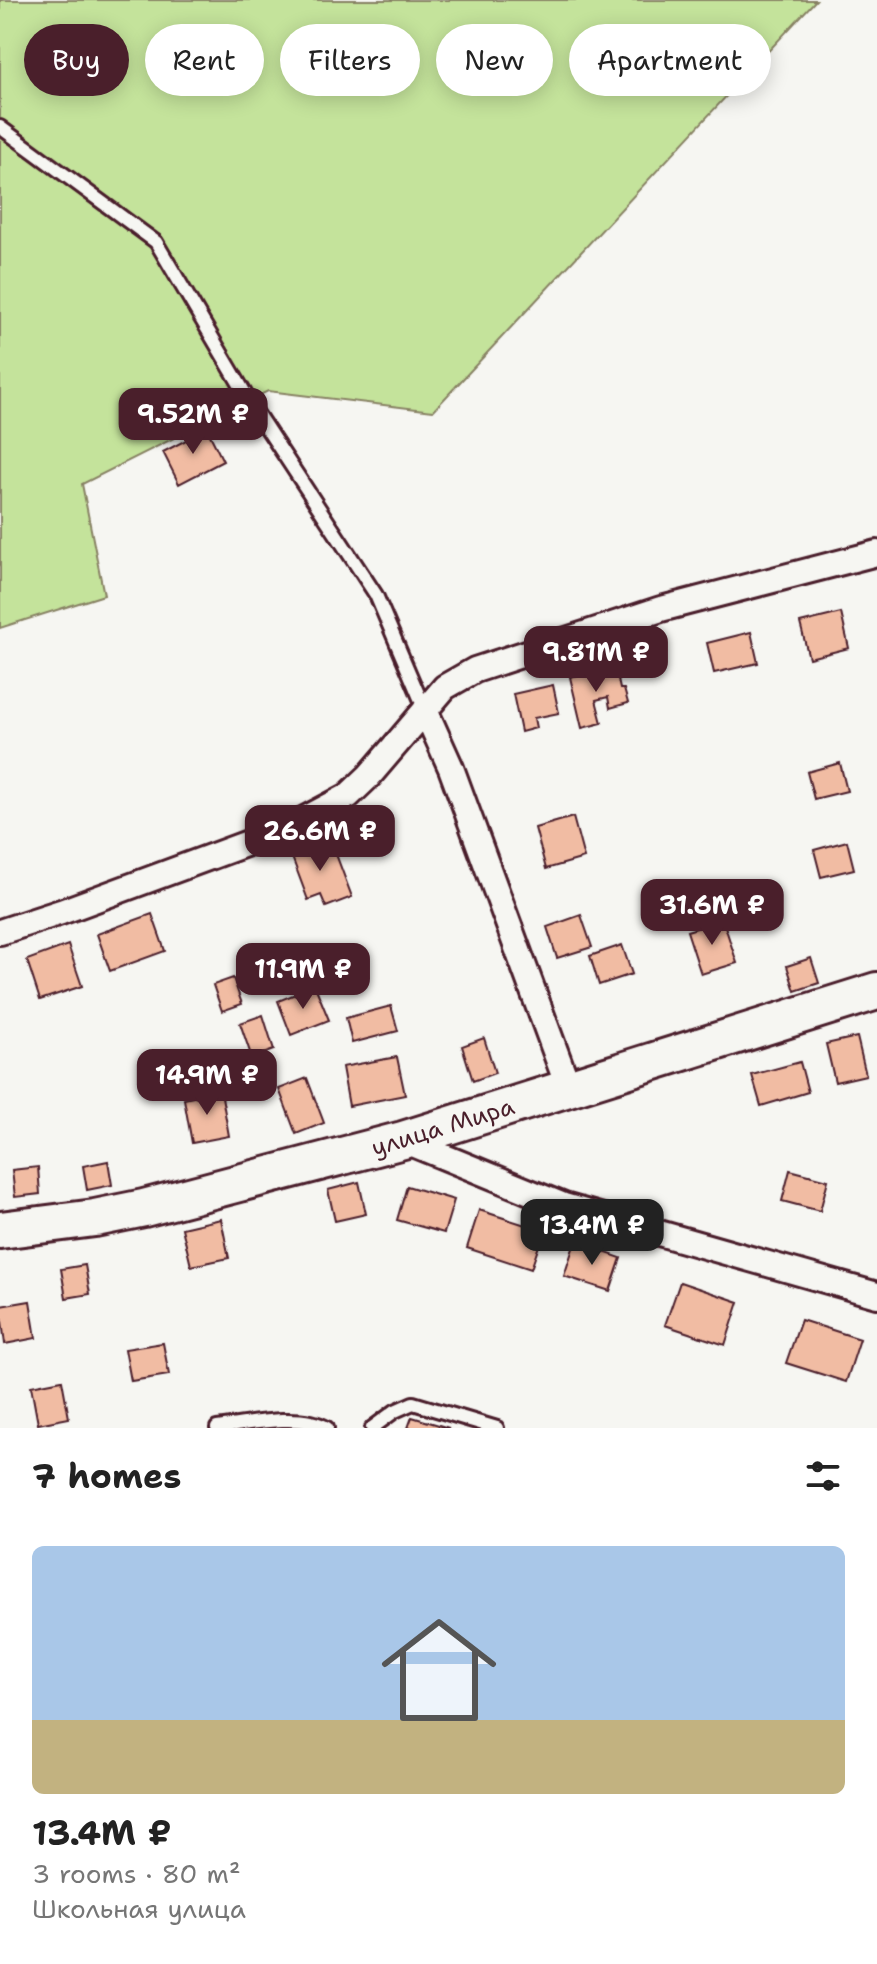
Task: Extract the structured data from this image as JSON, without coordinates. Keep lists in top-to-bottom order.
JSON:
{
  "streets": {
    "street": ["улица Мира"]
  },
  "page": {
    "chip": [
      "Buy",
      "Rent",
      "Filters",
      "New",
      "Apartment"
    ],
    "price": [
      "9.52M ₽",
      "9.81M ₽",
      "26.6M ₽",
      "31.6M ₽",
      "11.9M ₽",
      "14.9M ₽",
      "13.4M ₽"
    ],
    "heading": "7 homes",
    "list": [
      {
        "name": "13.4M ₽",
        "note": "3 rooms · 80 m² · Школьная улица"
      }
    ]
  }
}
